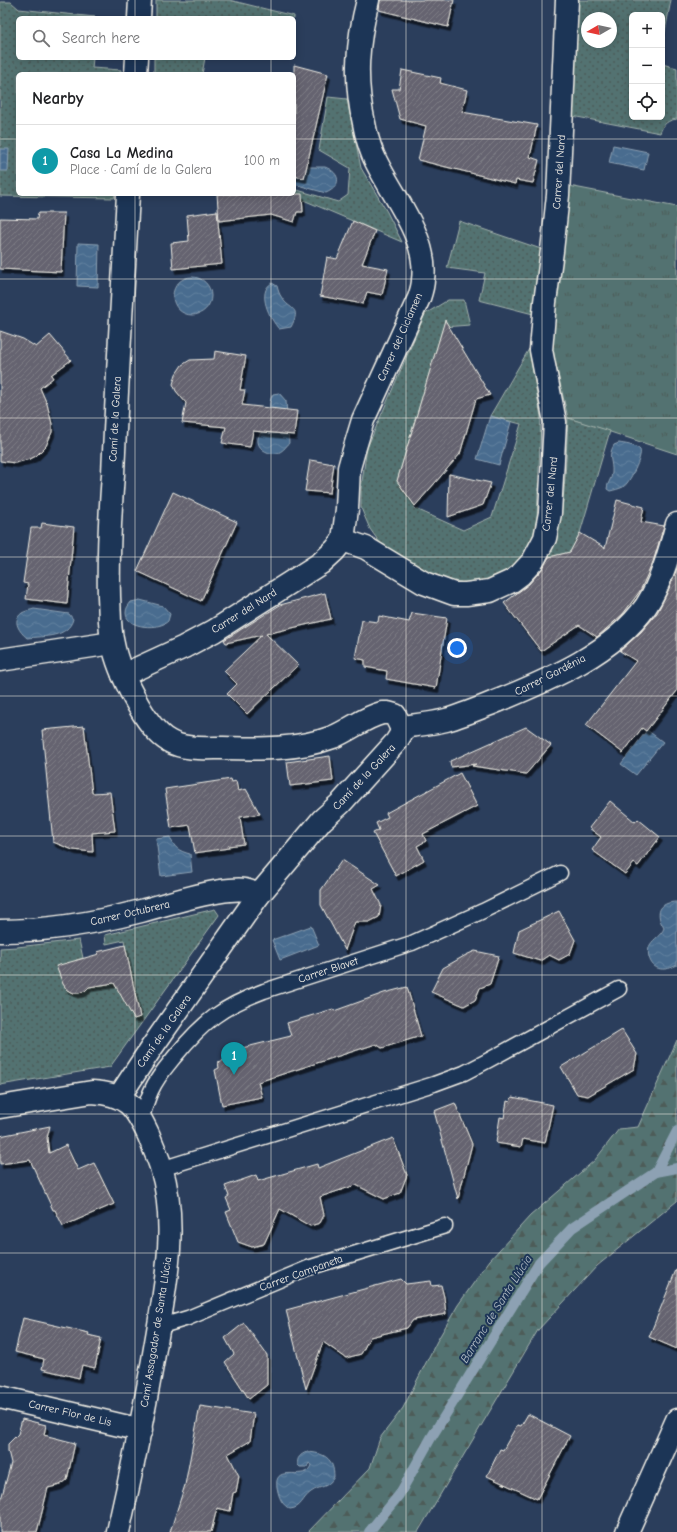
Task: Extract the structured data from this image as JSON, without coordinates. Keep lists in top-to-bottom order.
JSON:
{
  "streets": {
    "street": [
      "Carrer del Nard",
      "Carrer del Ciclamen",
      "Camí de la Galera",
      "Carrer Gardénia",
      "Carrer Octubrera",
      "Camí Assagador de Santa Llúcia",
      "Carrer Flor de Lis"
    ],
    "lane": ["Carrer Blavet", "Carrer Campaneta"]
  },
  "crossings": [
    ["Carrer del Nard", "Carrer del Ciclamen"],
    ["Carrer del Nard", "Camí de la Galera"],
    ["Camí de la Galera", "Carrer Gardénia"],
    ["Camí de la Galera", "Carrer Octubrera"],
    ["Camí de la Galera", "Camí Assagador de Santa Llúcia"],
    ["Carrer Blavet", "Camí Assagador de Santa Llúcia"],
    ["Carrer Campaneta", "Camí Assagador de Santa Llúcia"],
    ["Camí Assagador de Santa Llúcia", "Carrer Flor de Lis"]
  ],
  "water": ["Barranc de Santa Llúcia"],
  "north": "left",
  "page": {
    "map_buttons": ["+", "−"],
    "search": "Search here",
    "heading": "Nearby",
    "list": [
      {
        "mark": "1",
        "name": "Casa La Medina",
        "note": "Place · Camí de la Galera",
        "value": "100 m"
      }
    ],
    "pins": "1"
  }
}
